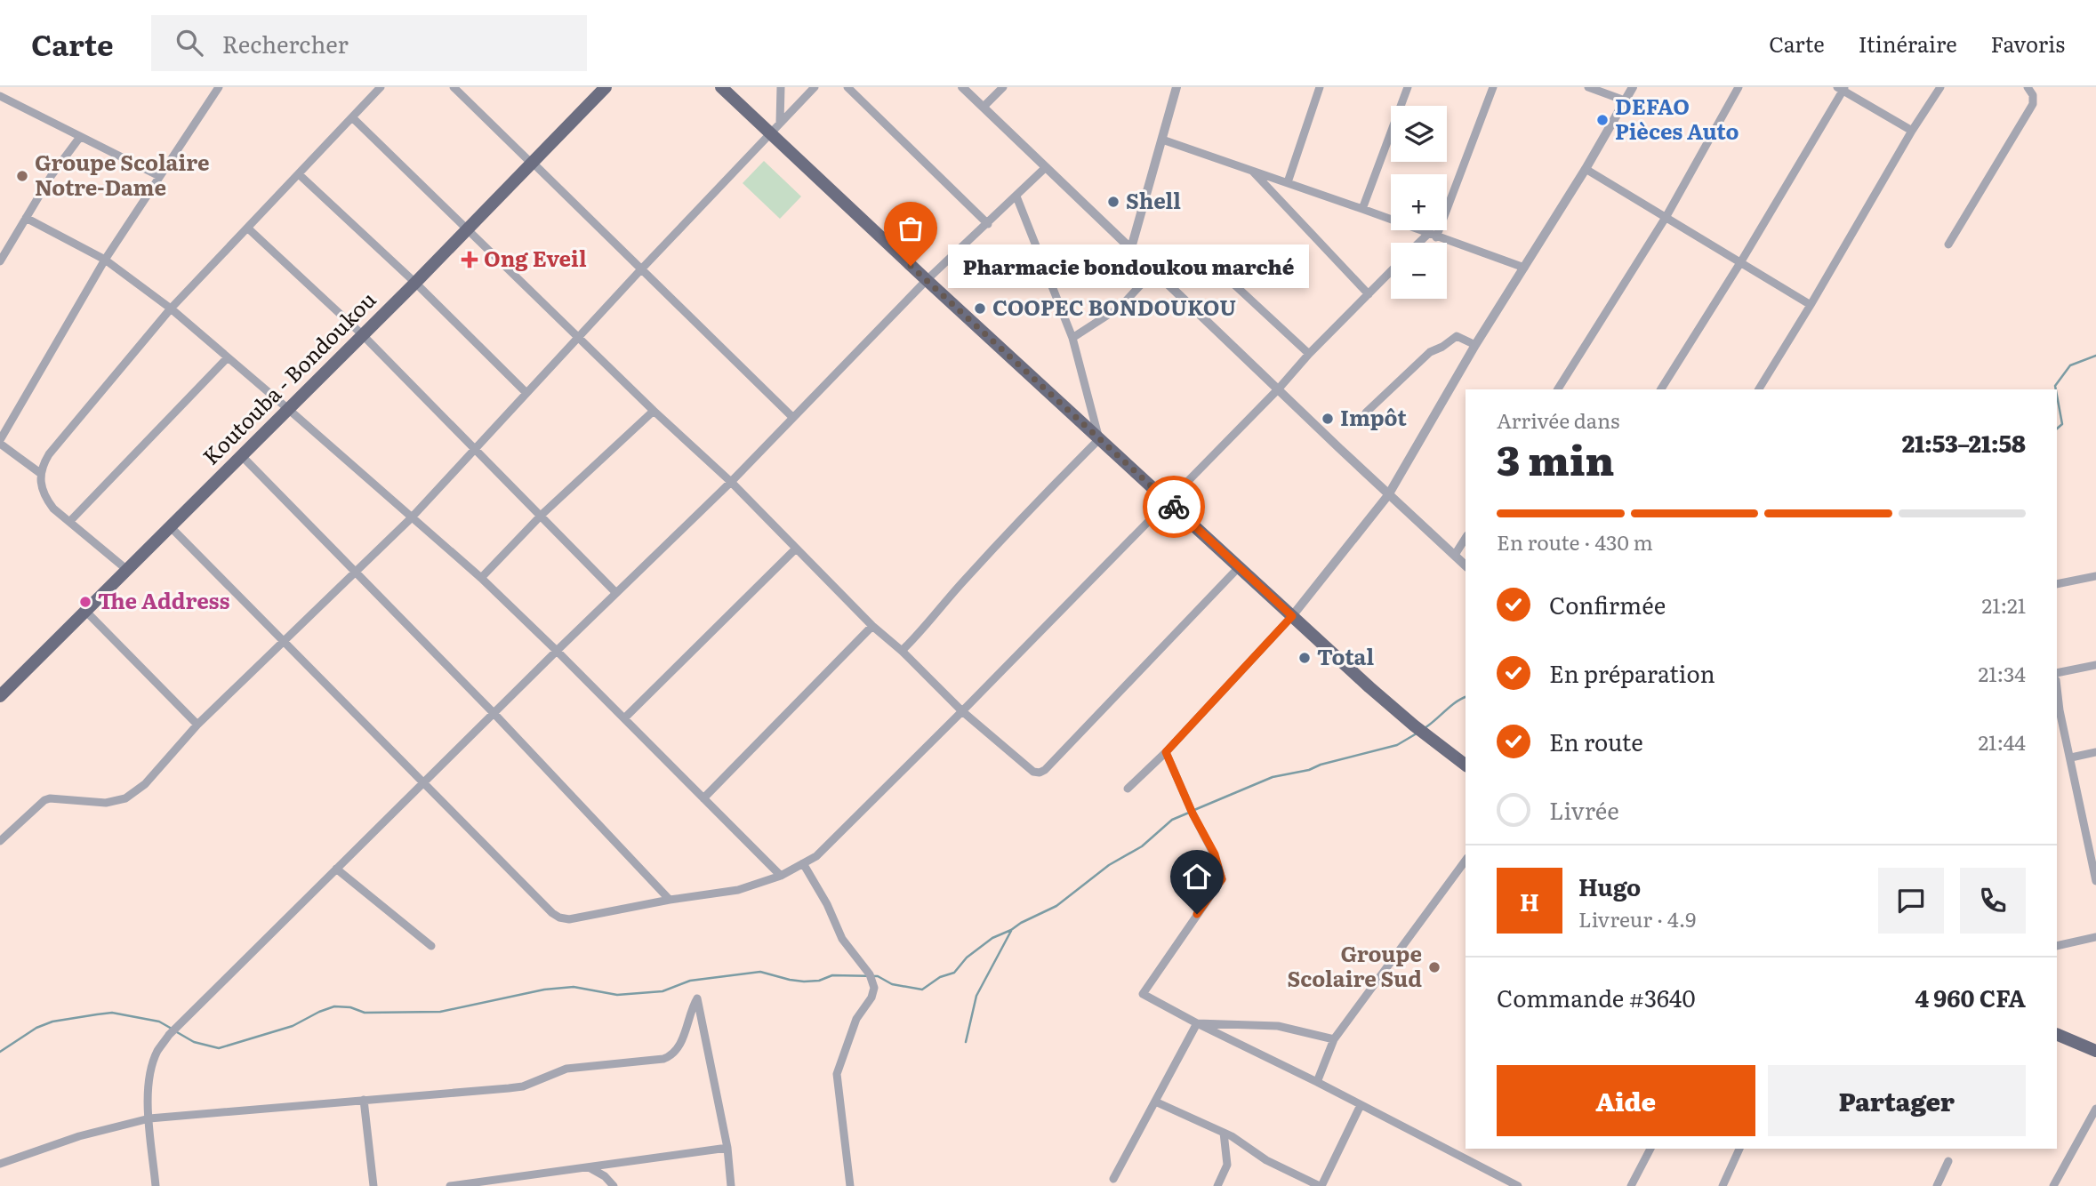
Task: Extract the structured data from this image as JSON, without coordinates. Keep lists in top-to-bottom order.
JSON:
{
  "streets": {
    "main road": ["Koutouba - Bondoukou"]
  },
  "places": {
    "other": [
      "DEFAO Pièces Auto",
      "Groupe Scolaire Notre-Dame",
      "Shell",
      "Pharmacie bondoukou marché",
      "COOPEC BONDOUKOU",
      "Impôt",
      "The Address",
      "Total",
      "Groupe Scolaire Sud"
    ],
    "health": ["Ong Eveil"]
  },
  "page": {
    "header": "Carte",
    "search": "Rechercher",
    "nav": ["Carte", "Itinéraire", "Favoris"],
    "map_buttons": ["+", "−"],
    "bubble": "Pharmacie bondoukou marché",
    "heading": ["3 min", "Arrivée dans", "21:53–21:58"],
    "panel": [
      "Hugo",
      "Livreur · 4.9",
      "Commande #3640",
      "4 960 CFA"
    ],
    "bar": "En route · 430 m",
    "list": [
      ["Confirmée", "21:21"],
      ["En préparation", "21:34"],
      ["En route", "21:44"],
      "Livrée"
    ],
    "round": "H",
    "buttons": ["Aide", "Partager"]
  }
}
